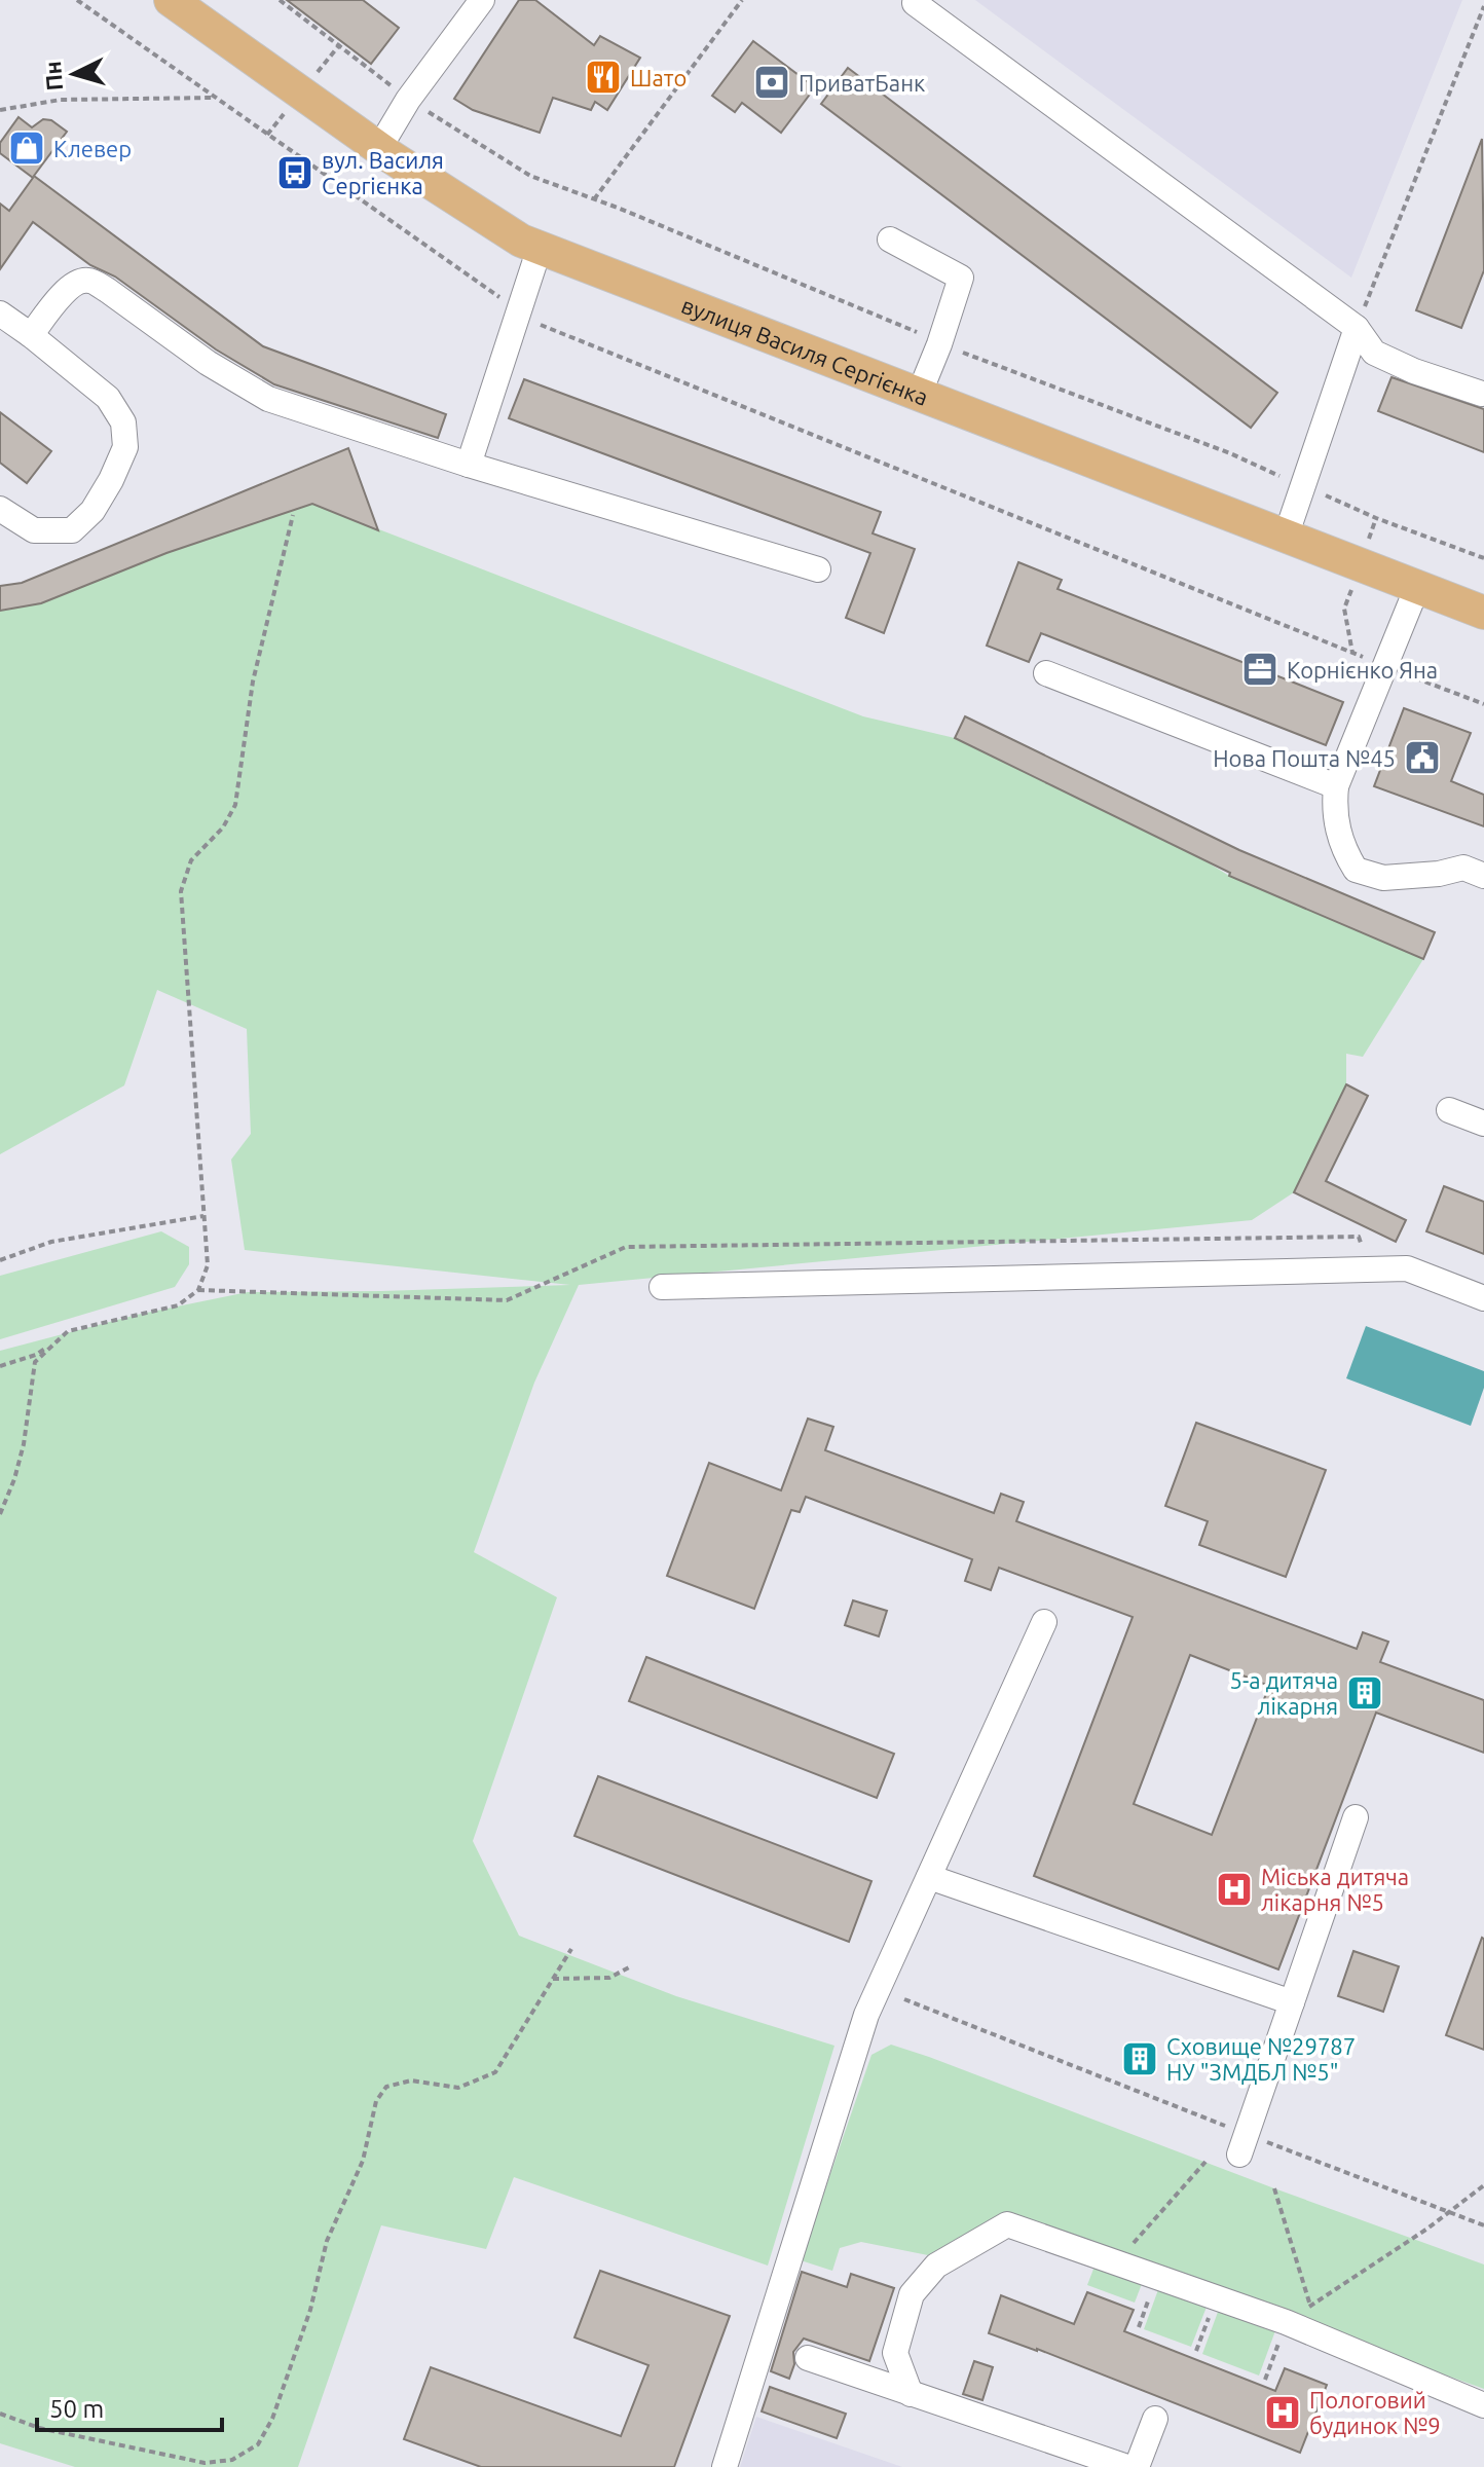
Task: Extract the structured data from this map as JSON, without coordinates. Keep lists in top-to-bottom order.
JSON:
{
  "streets": {
    "main road": ["вулиця Василя Сергієнка"]
  },
  "places": {
    "restaurant": ["Шато"],
    "bank": ["ПриватБанк"],
    "shop": ["Клевер"],
    "bus stop": ["вул. Василя Сергієнка"],
    "office": ["Корнієнко Яна"],
    "public building": ["Нова Пошта №45"],
    "building": ["5-а дитяча лікарня", "Сховище №29787 НУ \"ЗМДБЛ №5\""],
    "hospital": ["Міська дитяча лікарня №5", "Пологовий будинок №9"]
  },
  "scale_bar": "50 m",
  "north": "left"
}
